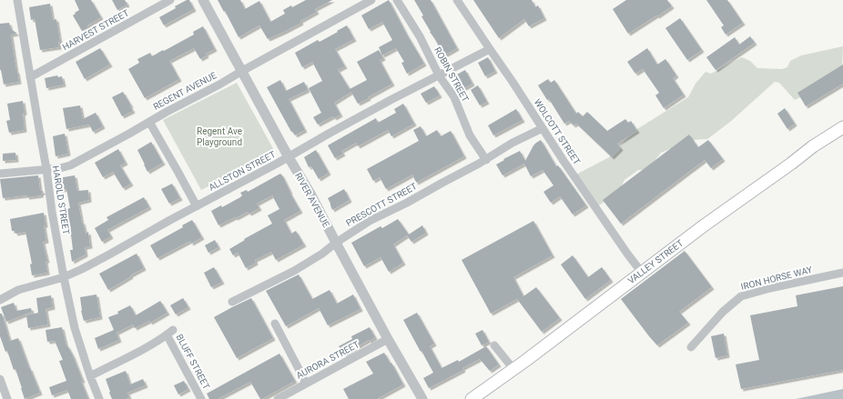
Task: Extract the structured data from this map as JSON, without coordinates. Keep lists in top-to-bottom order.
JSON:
{
  "streets": {
    "main road": ["VALLEY STREET"],
    "street": [
      "HARVEST STREET",
      "ROBIN STREET",
      "REGENT AVENUE",
      "WOLCOTT STREET",
      "ALLSTON STREET",
      "HAROLD STREET",
      "RIVER AVENUE",
      "PRESCOTT STREET",
      "IRON HORSE WAY",
      "AURORA STREET",
      "BLUFF STREET"
    ]
  },
  "crossings": [
    ["HARVEST STREET", "HAROLD STREET"],
    ["ROBIN STREET", "ALLSTON STREET"],
    ["ROBIN STREET", "PRESCOTT STREET"],
    ["REGENT AVENUE", "HAROLD STREET"],
    ["REGENT AVENUE", "RIVER AVENUE"],
    ["WOLCOTT STREET", "ALLSTON STREET"],
    ["WOLCOTT STREET", "PRESCOTT STREET"],
    ["WOLCOTT STREET", "VALLEY STREET"],
    ["ALLSTON STREET", "HAROLD STREET"],
    ["ALLSTON STREET", "RIVER AVENUE"],
    ["HAROLD STREET", "BLUFF STREET"],
    ["RIVER AVENUE", "PRESCOTT STREET"],
    ["RIVER AVENUE", "AURORA STREET"]
  ],
  "parks": ["Regent Ave Playground"]
}
